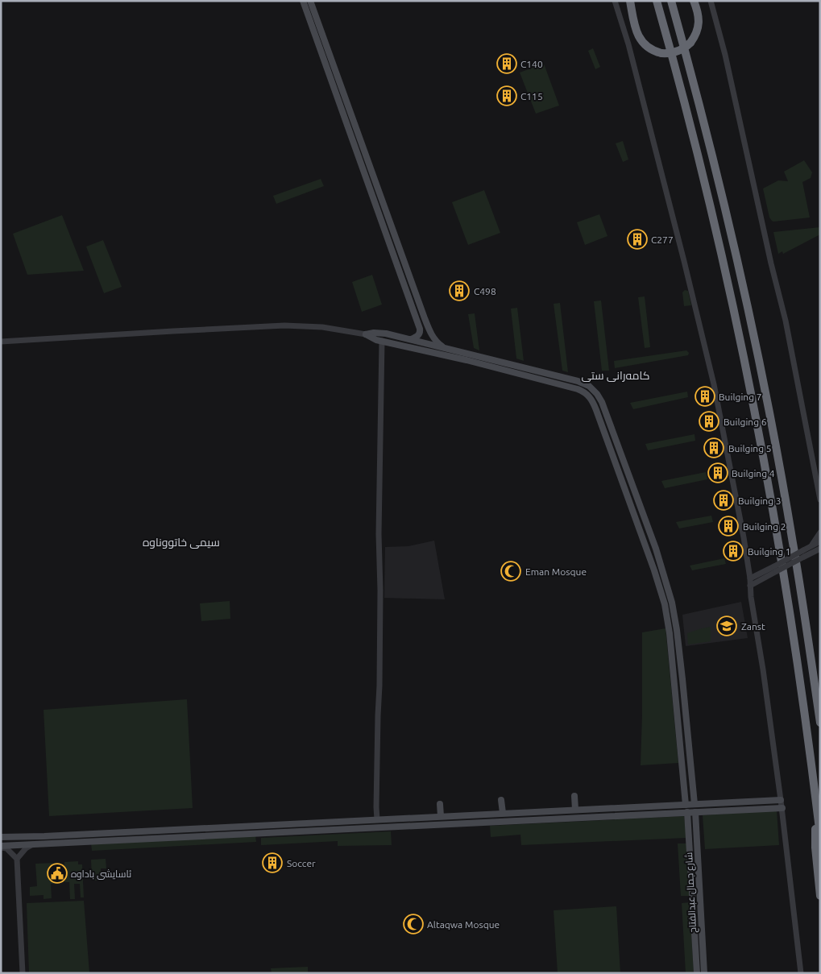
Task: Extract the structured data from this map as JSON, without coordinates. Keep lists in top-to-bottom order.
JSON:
{
  "streets": {
    "main road": ["شارع جمال عبدالفتاح"]
  },
  "districts": ["كامه‌رانی ستی", "سیمی خاتووناوه"],
  "places": {
    "building": [
      "C140",
      "C115",
      "C277",
      "C498",
      "Builging 7",
      "Builging 6",
      "Builging 5",
      "Builging 4",
      "Builging 3",
      "Builging 2",
      "Builging 1",
      "Soccer"
    ],
    "mosque": ["Eman Mosque", "Altaqwa Mosque"],
    "school or university": ["Zanst"],
    "public building": ["ئاسايشى باداوه"]
  }
}
